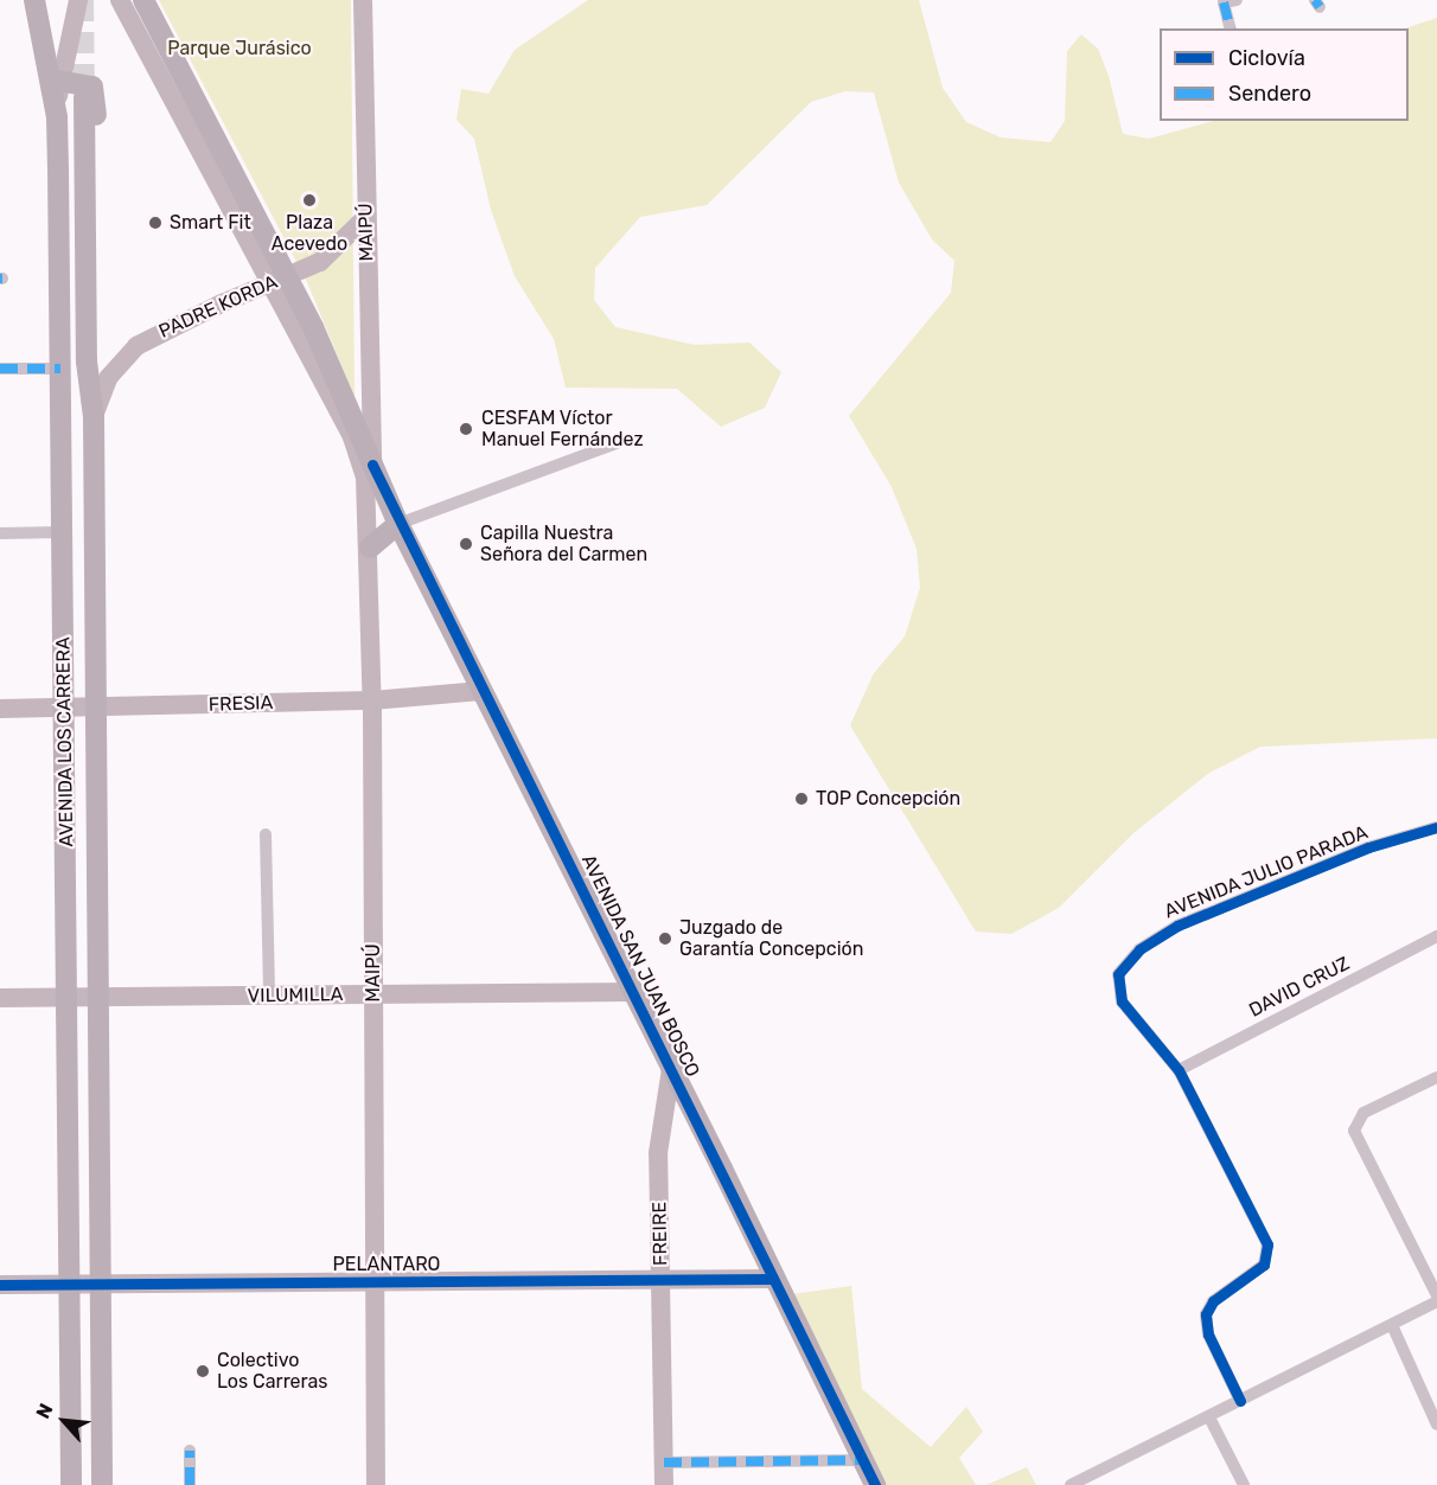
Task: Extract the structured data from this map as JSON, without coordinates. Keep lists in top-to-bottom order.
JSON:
{
  "streets": {
    "main road": [
      "MAIPÚ",
      "PADRE KORDA",
      "FRESIA",
      "AVENIDA LOS CARRERA",
      "AVENIDA SAN JUAN BOSCO",
      "VILUMILLA",
      "FREIRE",
      "PELANTARO"
    ],
    "street": ["AVENIDA JULIO PARADA", "DAVID CRUZ"]
  },
  "crossings": [
    ["MAIPÚ", "PADRE KORDA"],
    ["MAIPÚ", "FRESIA"],
    ["MAIPÚ", "AVENIDA SAN JUAN BOSCO"],
    ["MAIPÚ", "VILUMILLA"],
    ["MAIPÚ", "PELANTARO"],
    ["PADRE KORDA", "AVENIDA LOS CARRERA"],
    ["PADRE KORDA", "AVENIDA SAN JUAN BOSCO"],
    ["FRESIA", "AVENIDA LOS CARRERA"],
    ["FRESIA", "AVENIDA SAN JUAN BOSCO"],
    ["AVENIDA LOS CARRERA", "VILUMILLA"],
    ["AVENIDA LOS CARRERA", "PELANTARO"],
    ["AVENIDA JULIO PARADA", "DAVID CRUZ"],
    ["AVENIDA SAN JUAN BOSCO", "VILUMILLA"],
    ["AVENIDA SAN JUAN BOSCO", "FREIRE"],
    ["AVENIDA SAN JUAN BOSCO", "PELANTARO"],
    ["FREIRE", "PELANTARO"]
  ],
  "parks": ["Parque Jurásico"],
  "places": [
    "Plaza Acevedo",
    "Smart Fit",
    "CESFAM Víctor Manuel Fernández",
    "Capilla Nuestra Señora del Carmen",
    "TOP Concepción",
    "Juzgado de Garantía Concepción",
    "Colectivo Los Carreras"
  ],
  "legend": ["Ciclovía", "Sendero"],
  "north": "top left"
}
